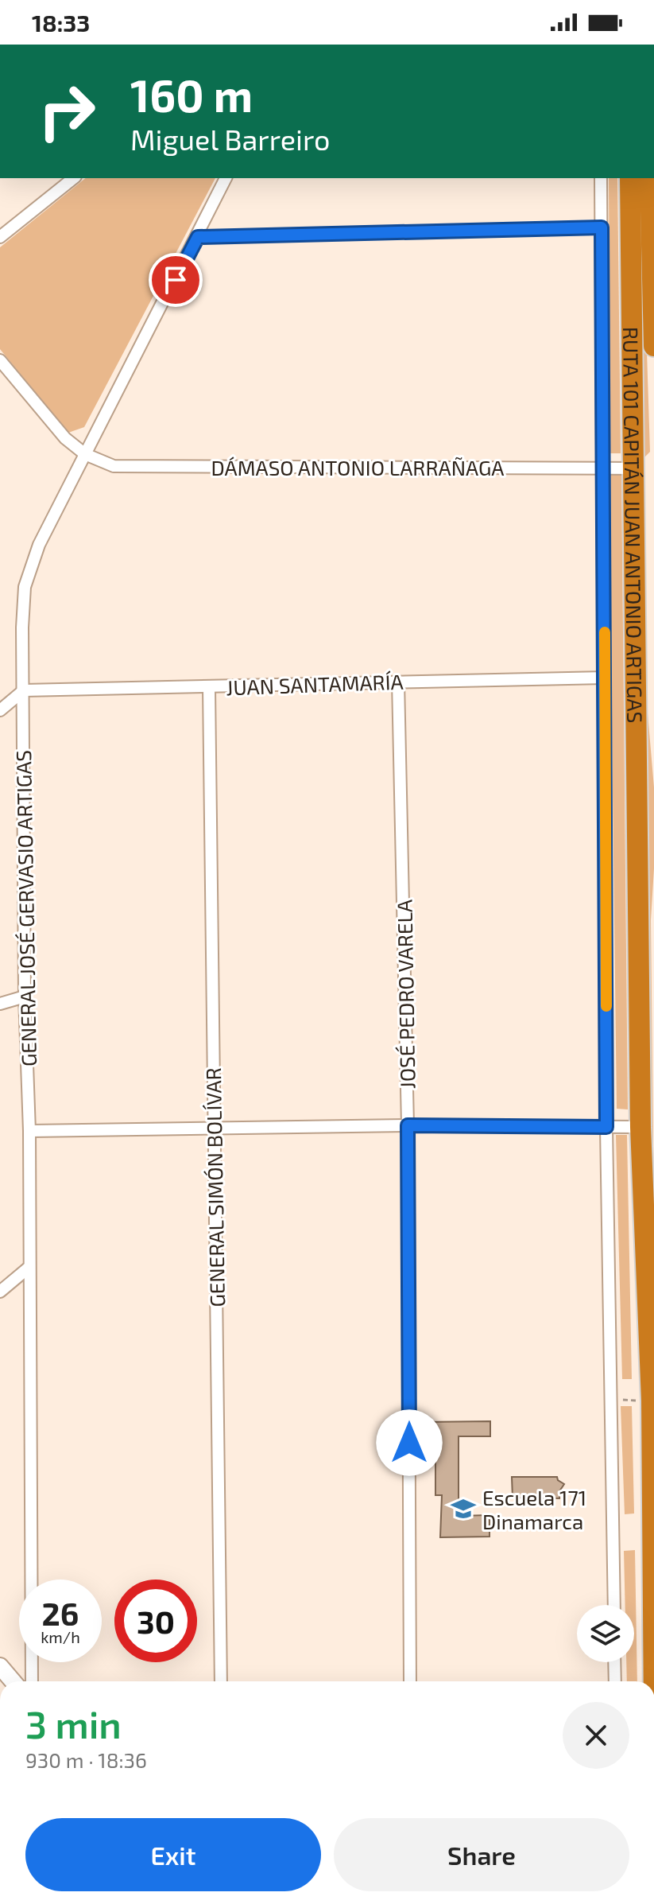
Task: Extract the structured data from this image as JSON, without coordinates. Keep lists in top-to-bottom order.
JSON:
{
  "streets": {
    "highway": ["RUTA 101 CAPITÁN JUAN ANTONIO ARTIGAS"],
    "street": [
      "DÁMASO ANTONIO LARRAÑAGA",
      "JUAN SANTAMARÍA",
      "GENERAL JOSÉ GERVASIO ARTIGAS",
      "JOSÉ PEDRO VARELA",
      "GENERAL SIMÓN BOLÍVAR"
    ]
  },
  "crossings": [
    ["DÁMASO ANTONIO LARRAÑAGA", "RUTA 101 CAPITÁN JUAN ANTONIO ARTIGAS"],
    ["DÁMASO ANTONIO LARRAÑAGA", "GENERAL JOSÉ GERVASIO ARTIGAS"],
    ["JUAN SANTAMARÍA", "GENERAL JOSÉ GERVASIO ARTIGAS"],
    ["JUAN SANTAMARÍA", "JOSÉ PEDRO VARELA"],
    ["JUAN SANTAMARÍA", "GENERAL SIMÓN BOLÍVAR"]
  ],
  "places": {
    "school or university": ["Escuela 171 Dinamarca"]
  },
  "page": {
    "status": "18:33",
    "turn": ["160 m", "Miguel Barreiro"],
    "speed": "26 km/h",
    "limit": "30",
    "heading": ["3 min", "930 m · 18:36"],
    "buttons": ["Exit", "Share"]
  }
}
